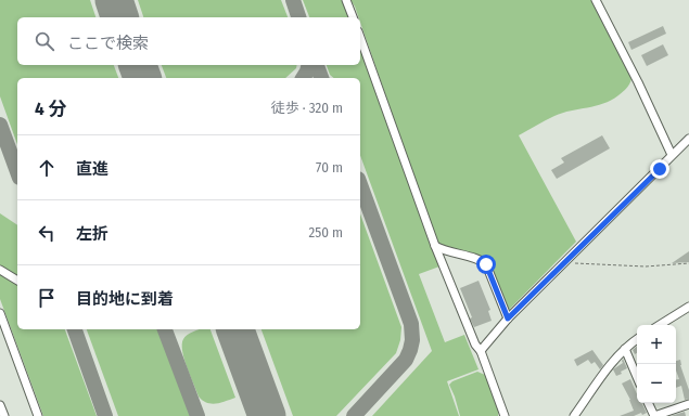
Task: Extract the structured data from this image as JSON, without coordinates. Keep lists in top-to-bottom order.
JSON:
{
  "page": {
    "search": "ここで検索",
    "heading": ["4 分", "徒歩 · 320 m"],
    "list": [
      ["直進", "70 m"],
      ["左折", "250 m"],
      "目的地に到着"
    ],
    "map_buttons": ["+", "−"]
  }
}
